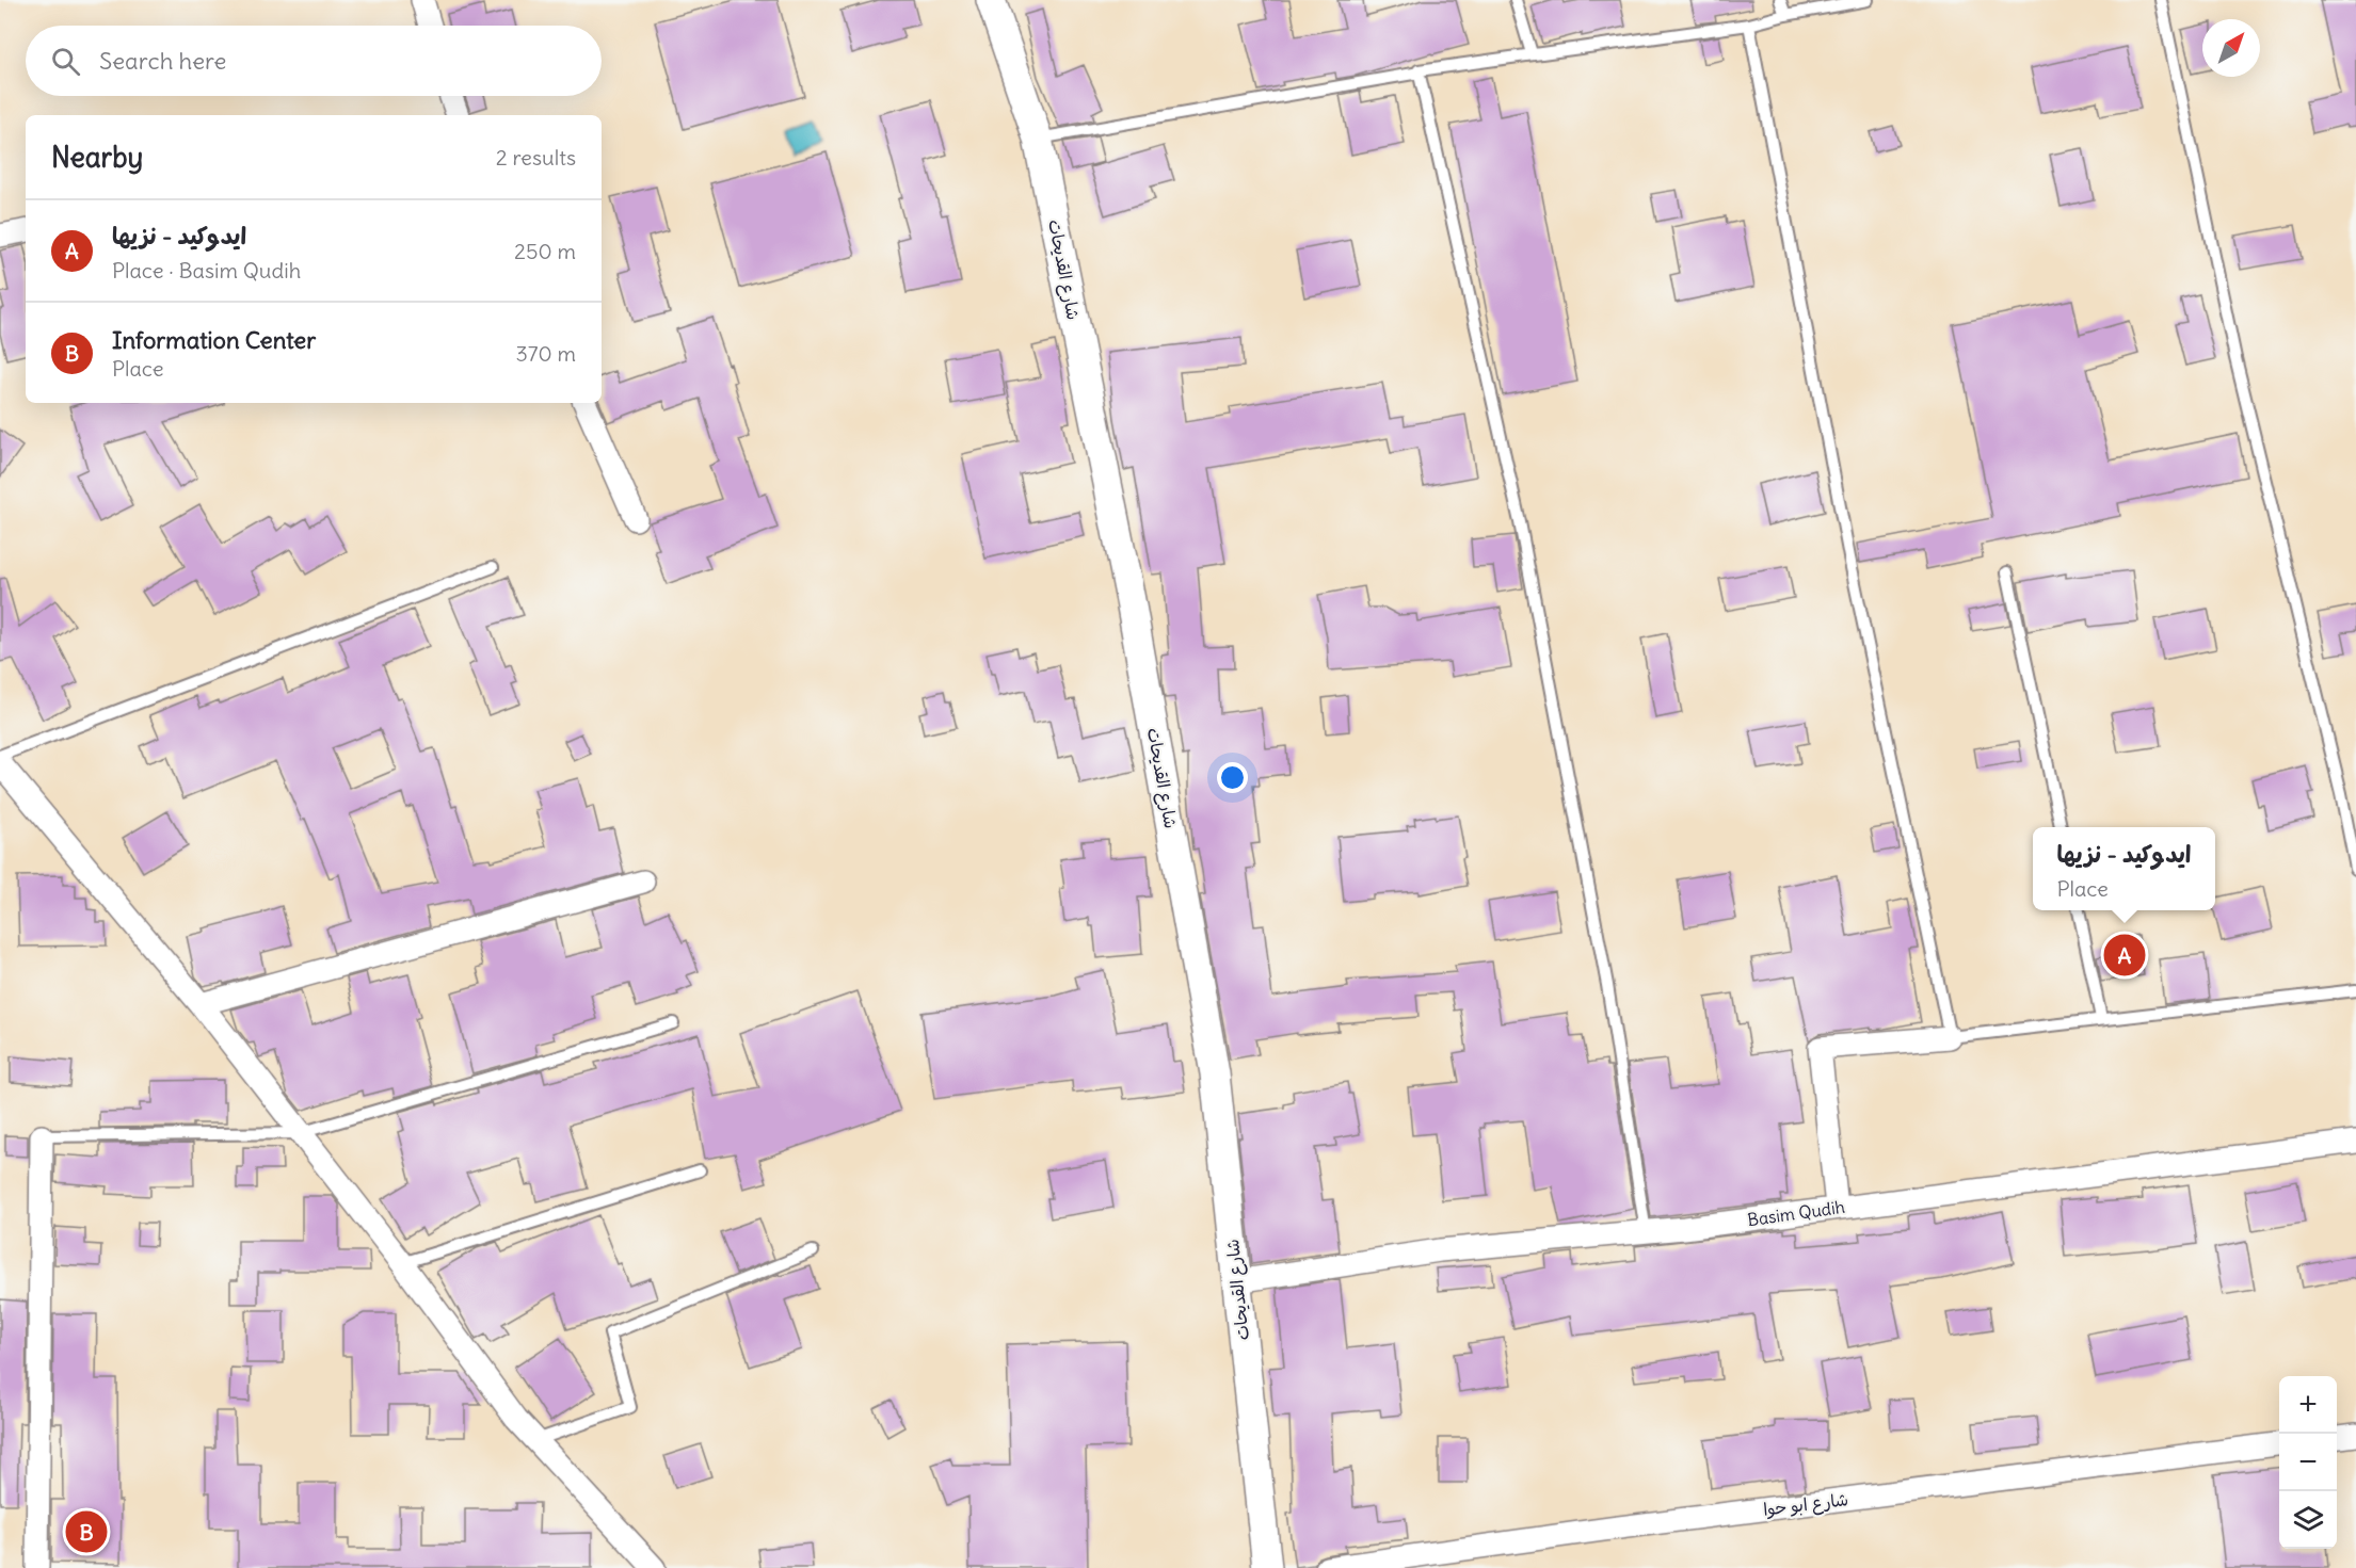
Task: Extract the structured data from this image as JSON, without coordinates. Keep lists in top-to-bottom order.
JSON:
{
  "streets": {
    "street": ["شارع القديحات", "Basim Qudih", "شارع ابو حوا"]
  },
  "crossings": [
    ["شارع القديحات", "Basim Qudih"]
  ],
  "north": "top right",
  "page": {
    "search": "Search here",
    "heading": ["Nearby", "2 results"],
    "list": [
      {
        "mark": "A",
        "name": "ايدوكيد - نزيها",
        "note": "Place · Basim Qudih",
        "value": "250 m"
      },
      {
        "mark": "B",
        "name": "Information Center",
        "note": "Place",
        "value": "370 m"
      }
    ],
    "popup": ["ايدوكيد - نزيها", "Place"],
    "pins": ["A", "B"],
    "map_buttons": ["+", "−"]
  }
}
